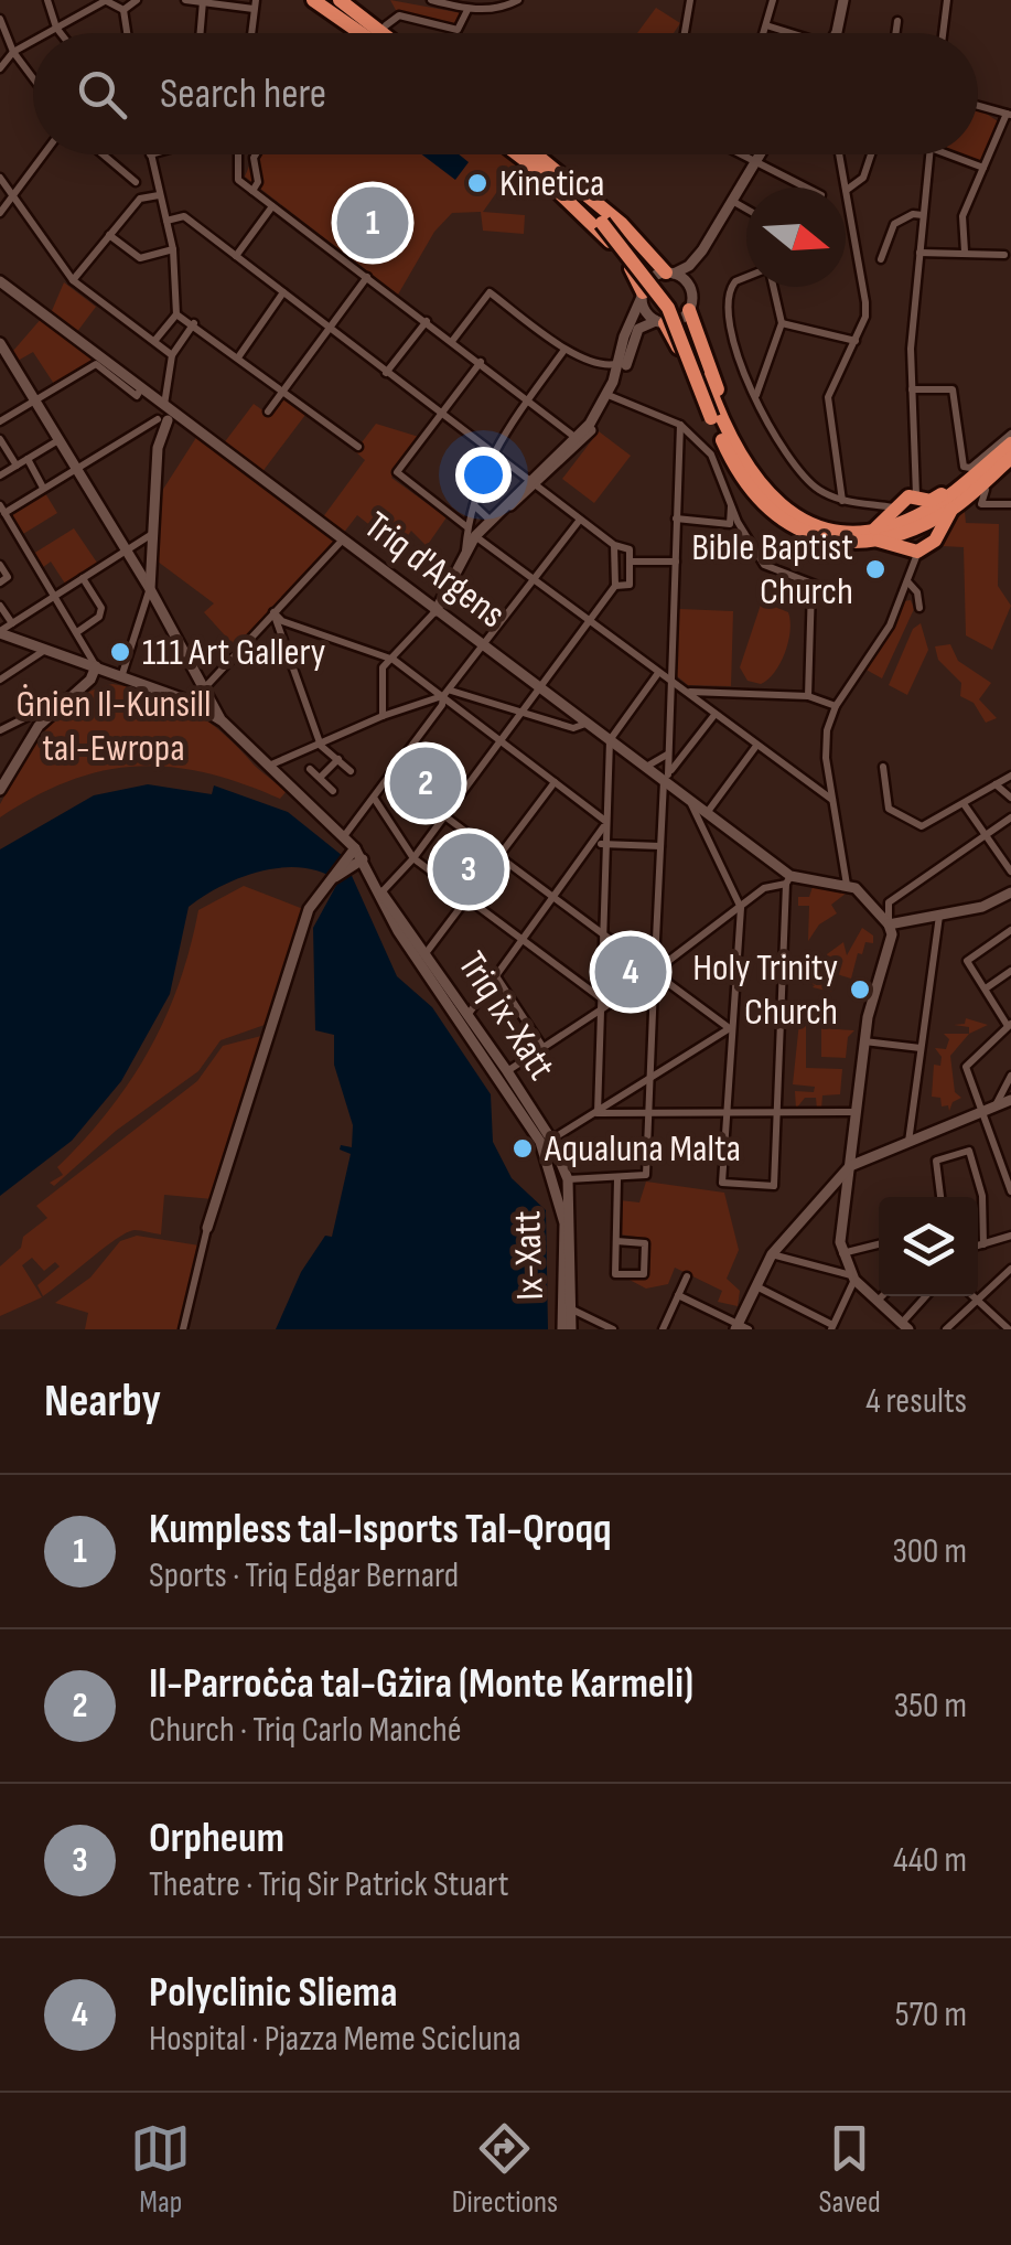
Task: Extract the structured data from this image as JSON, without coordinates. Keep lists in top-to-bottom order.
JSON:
{
  "streets": {
    "main road": ["Triq d'Argens", "Triq ix-Xatt", "Ix-Xatt"]
  },
  "crossings": [
    ["Triq ix-Xatt", "Ix-Xatt"]
  ],
  "parks": ["Ġnien Il-Kunsill tal-Ewropa"],
  "places": [
    "Kinetica",
    "Bible Baptist Church",
    "111 Art Gallery",
    "Holy Trinity Church",
    "Aqualuna Malta"
  ],
  "north": "right",
  "page": {
    "search": "Search here",
    "pins": [
      "1",
      "2",
      "3",
      "4"
    ],
    "heading": ["Nearby", "4 results"],
    "list": [
      {
        "mark": "1",
        "name": "Kumpless tal-Isports Tal-Qroqq",
        "note": "Sports · Triq Edgar Bernard",
        "value": "300 m"
      },
      {
        "mark": "2",
        "name": "Il-Parroċċa tal-Gżira (Monte Karmeli)",
        "note": "Church · Triq Carlo Manché",
        "value": "350 m"
      },
      {
        "mark": "3",
        "name": "Orpheum",
        "note": "Theatre · Triq Sir Patrick Stuart",
        "value": "440 m"
      },
      {
        "mark": "4",
        "name": "Polyclinic Sliema",
        "note": "Hospital · Pjazza Meme Scicluna",
        "value": "570 m"
      }
    ],
    "nav": ["Map", "Directions", "Saved"]
  }
}
